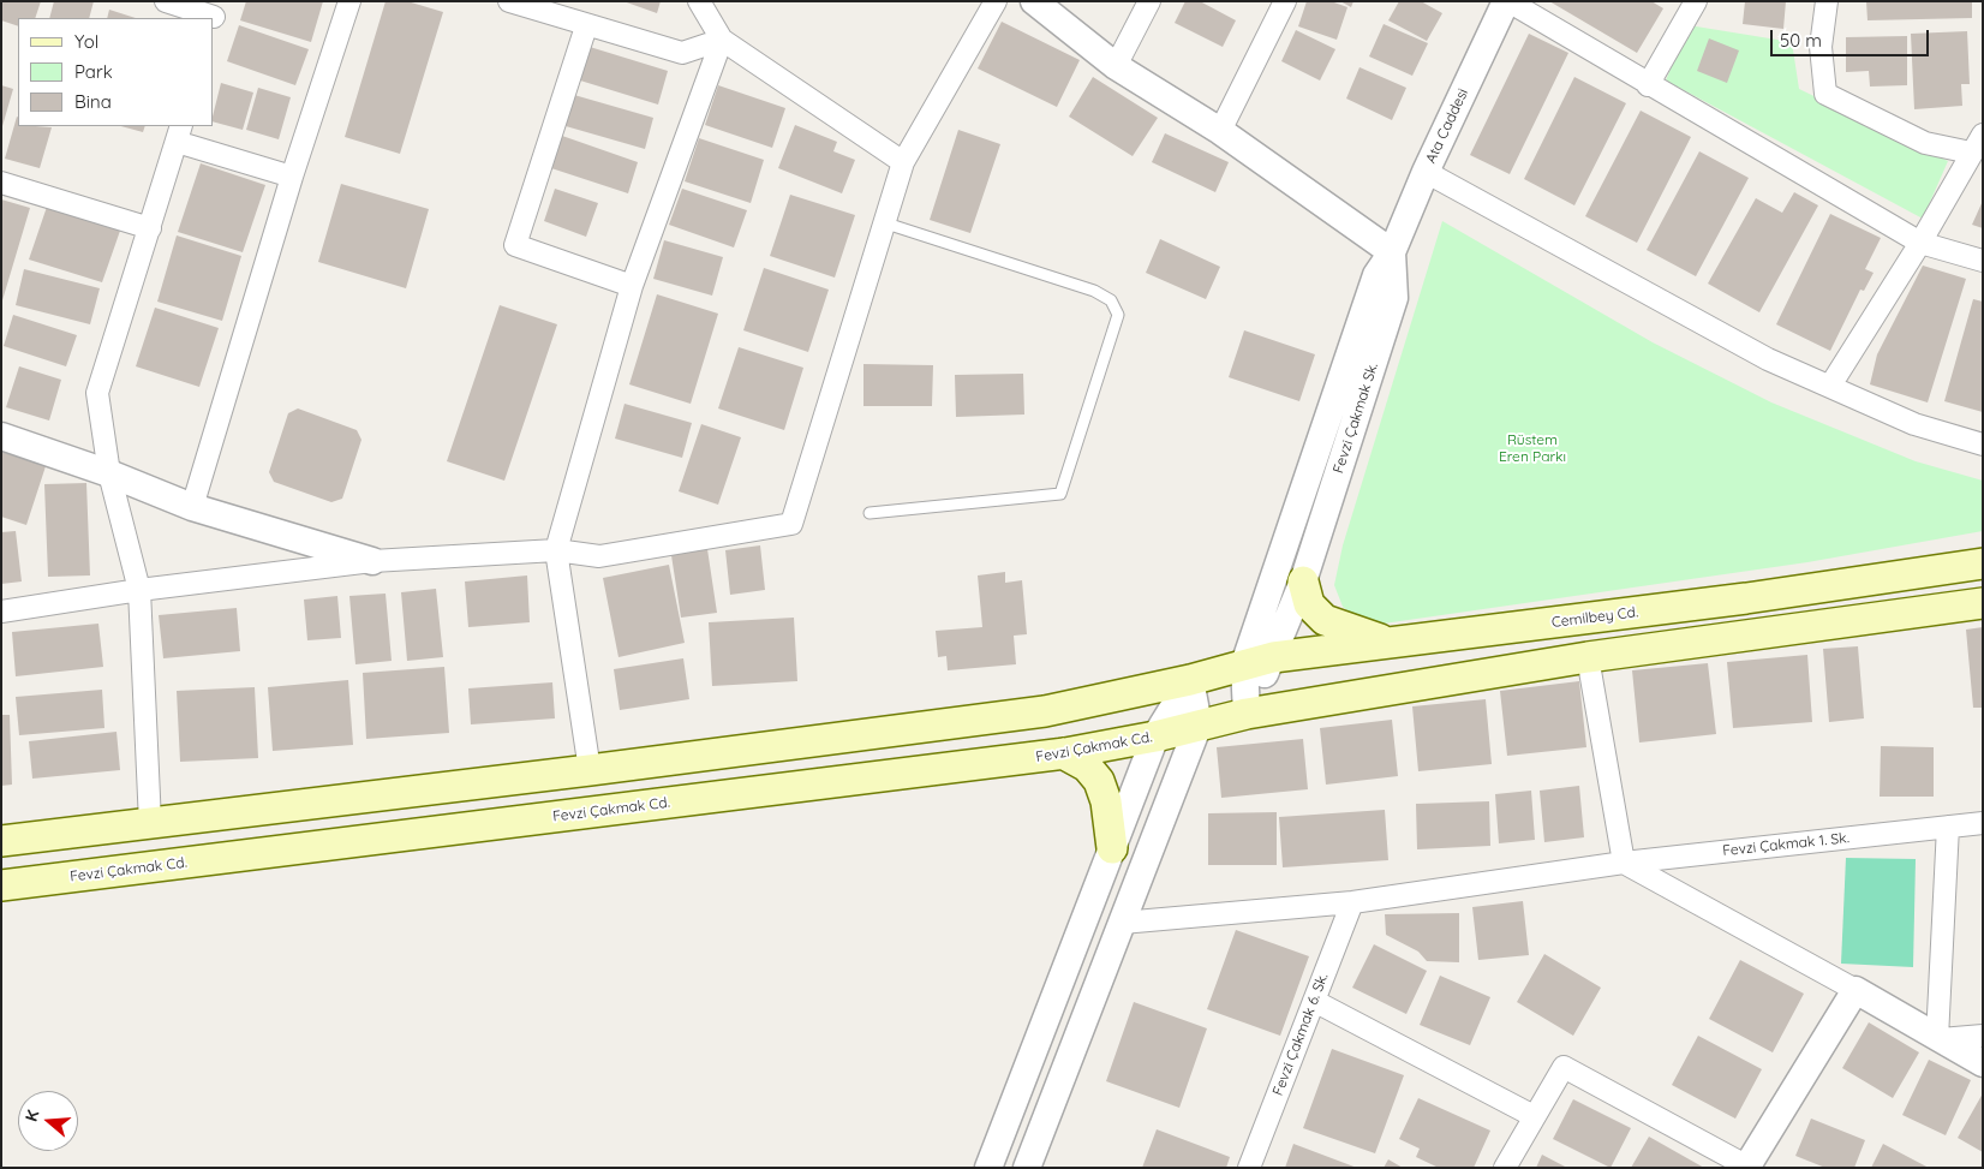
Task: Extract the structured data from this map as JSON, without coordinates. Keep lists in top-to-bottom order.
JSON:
{
  "streets": {
    "main road": ["Cemilbey Cd.", "Fevzi Çakmak Cd."],
    "street": [
      "Ata Caddesi",
      "Fevzi Çakmak Sk.",
      "Fevzi Çakmak 1. Sk.",
      "Fevzi Çakmak 6. Sk."
    ]
  },
  "crossings": [
    ["Ata Caddesi", "Fevzi Çakmak Sk."],
    ["Fevzi Çakmak Sk.", "Cemilbey Cd."],
    ["Fevzi Çakmak Sk.", "Fevzi Çakmak Cd."],
    ["Fevzi Çakmak Sk.", "Fevzi Çakmak 1. Sk."],
    ["Fevzi Çakmak 1. Sk.", "Fevzi Çakmak 6. Sk."]
  ],
  "parks": ["Rüstem Eren Parkı"],
  "legend": ["Yol", "Park", "Bina"],
  "scale_bar": "50 m",
  "north": "left"
}
